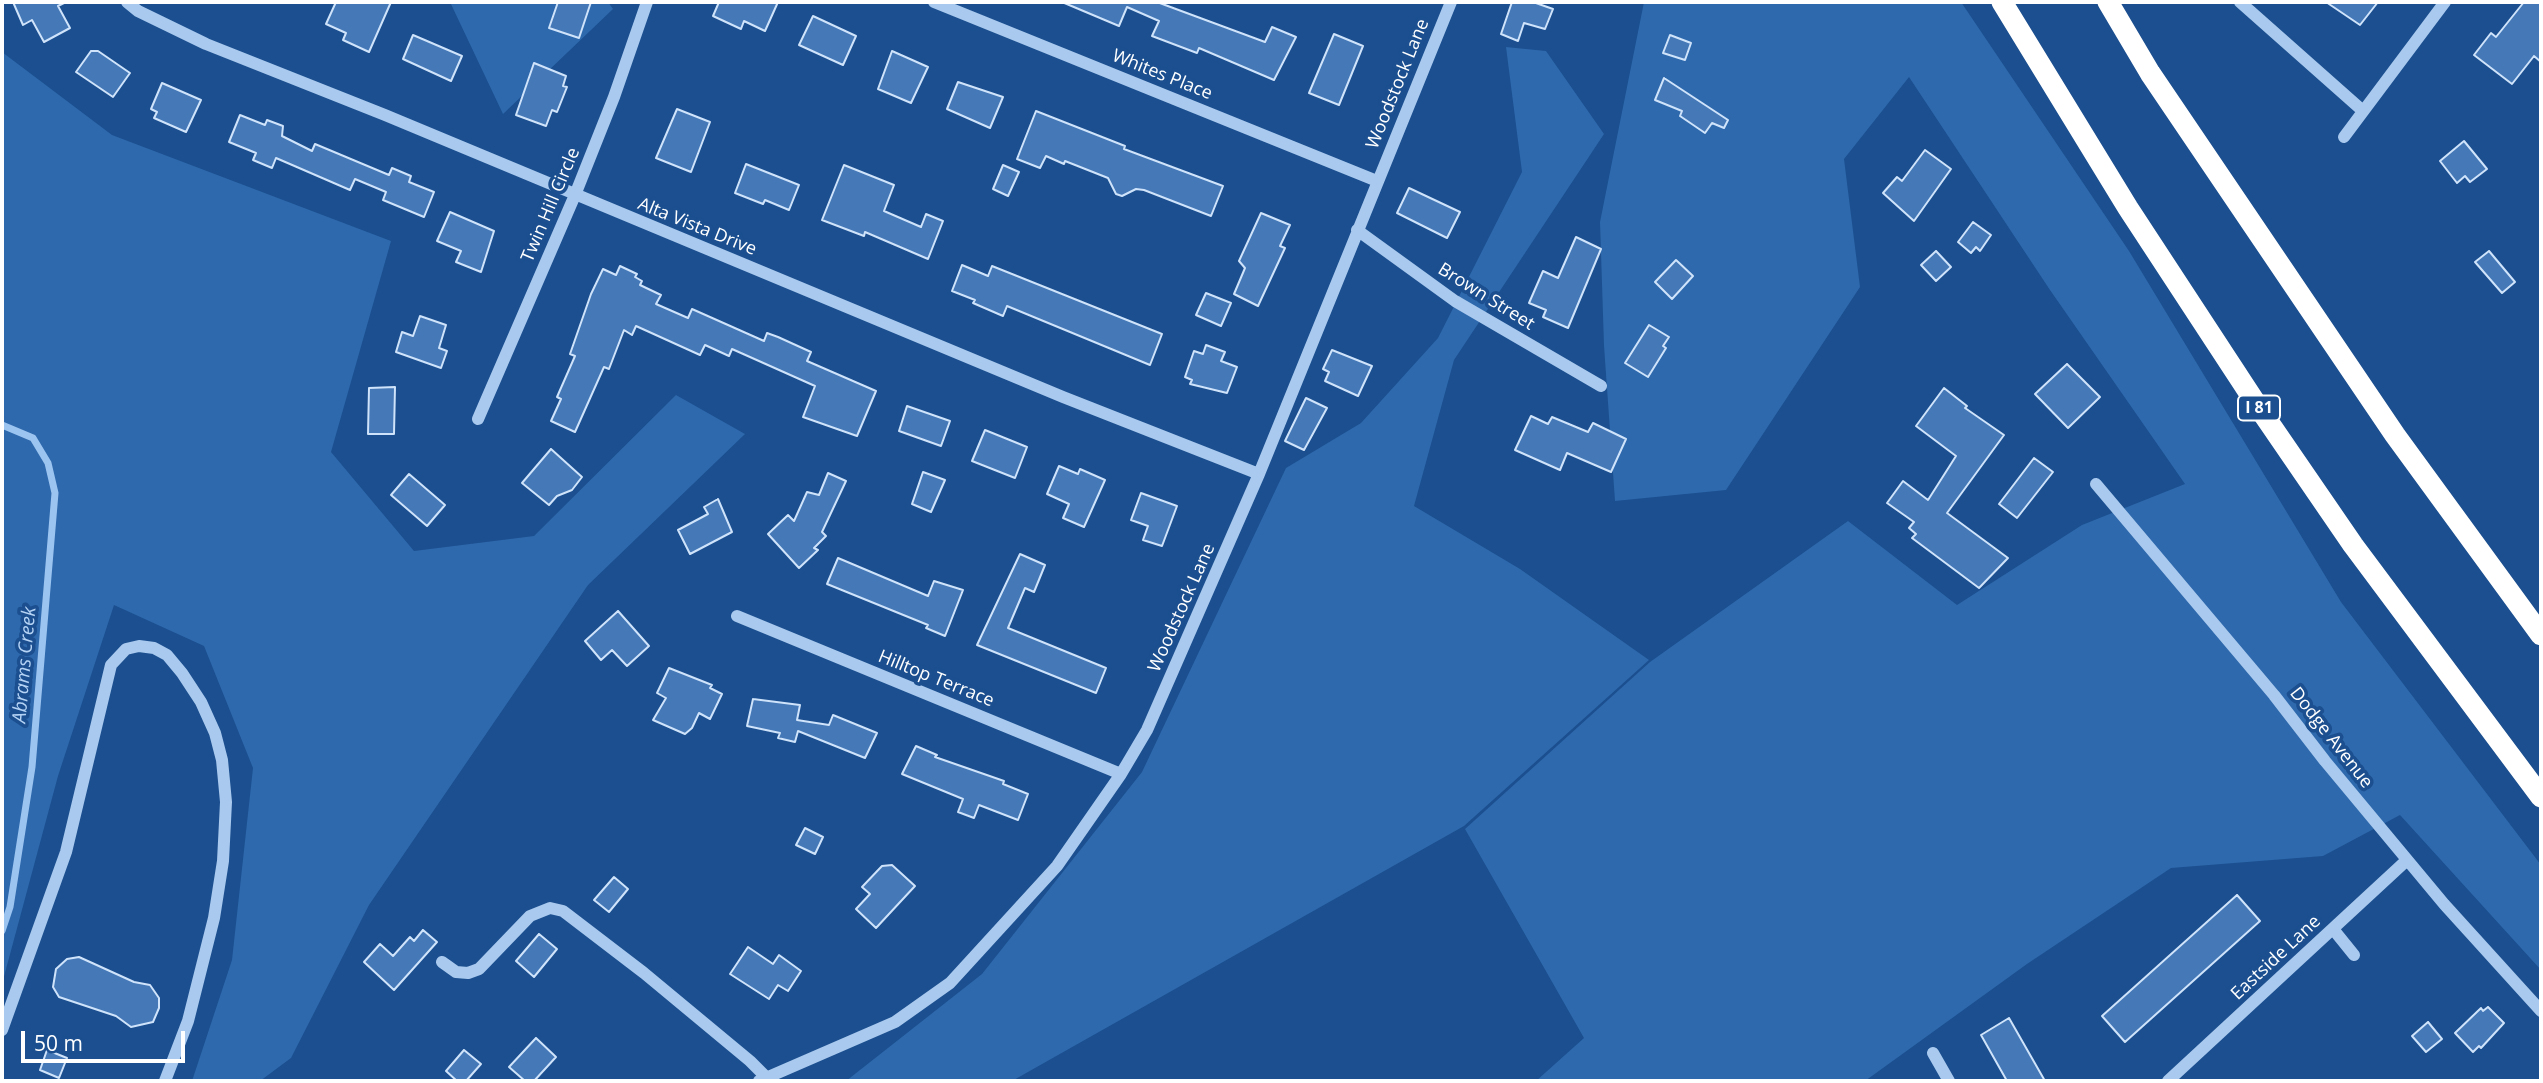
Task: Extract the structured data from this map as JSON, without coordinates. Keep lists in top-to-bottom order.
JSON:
{
  "streets": {
    "highway": ["I 81"],
    "street": [
      "Whites Place",
      "Woodstock Lane",
      "Twin Hill Circle",
      "Alta Vista Drive",
      "Brown Street",
      "Hilltop Terrace",
      "Dodge Avenue",
      "Eastside Lane"
    ]
  },
  "crossings": [
    ["Whites Place", "Woodstock Lane"],
    ["Woodstock Lane", "Alta Vista Drive"],
    ["Woodstock Lane", "Brown Street"],
    ["Woodstock Lane", "Hilltop Terrace"],
    ["Twin Hill Circle", "Alta Vista Drive"],
    ["Dodge Avenue", "Eastside Lane"]
  ],
  "water": ["Abrams Creek"],
  "scale_bar": "50 m"
}
